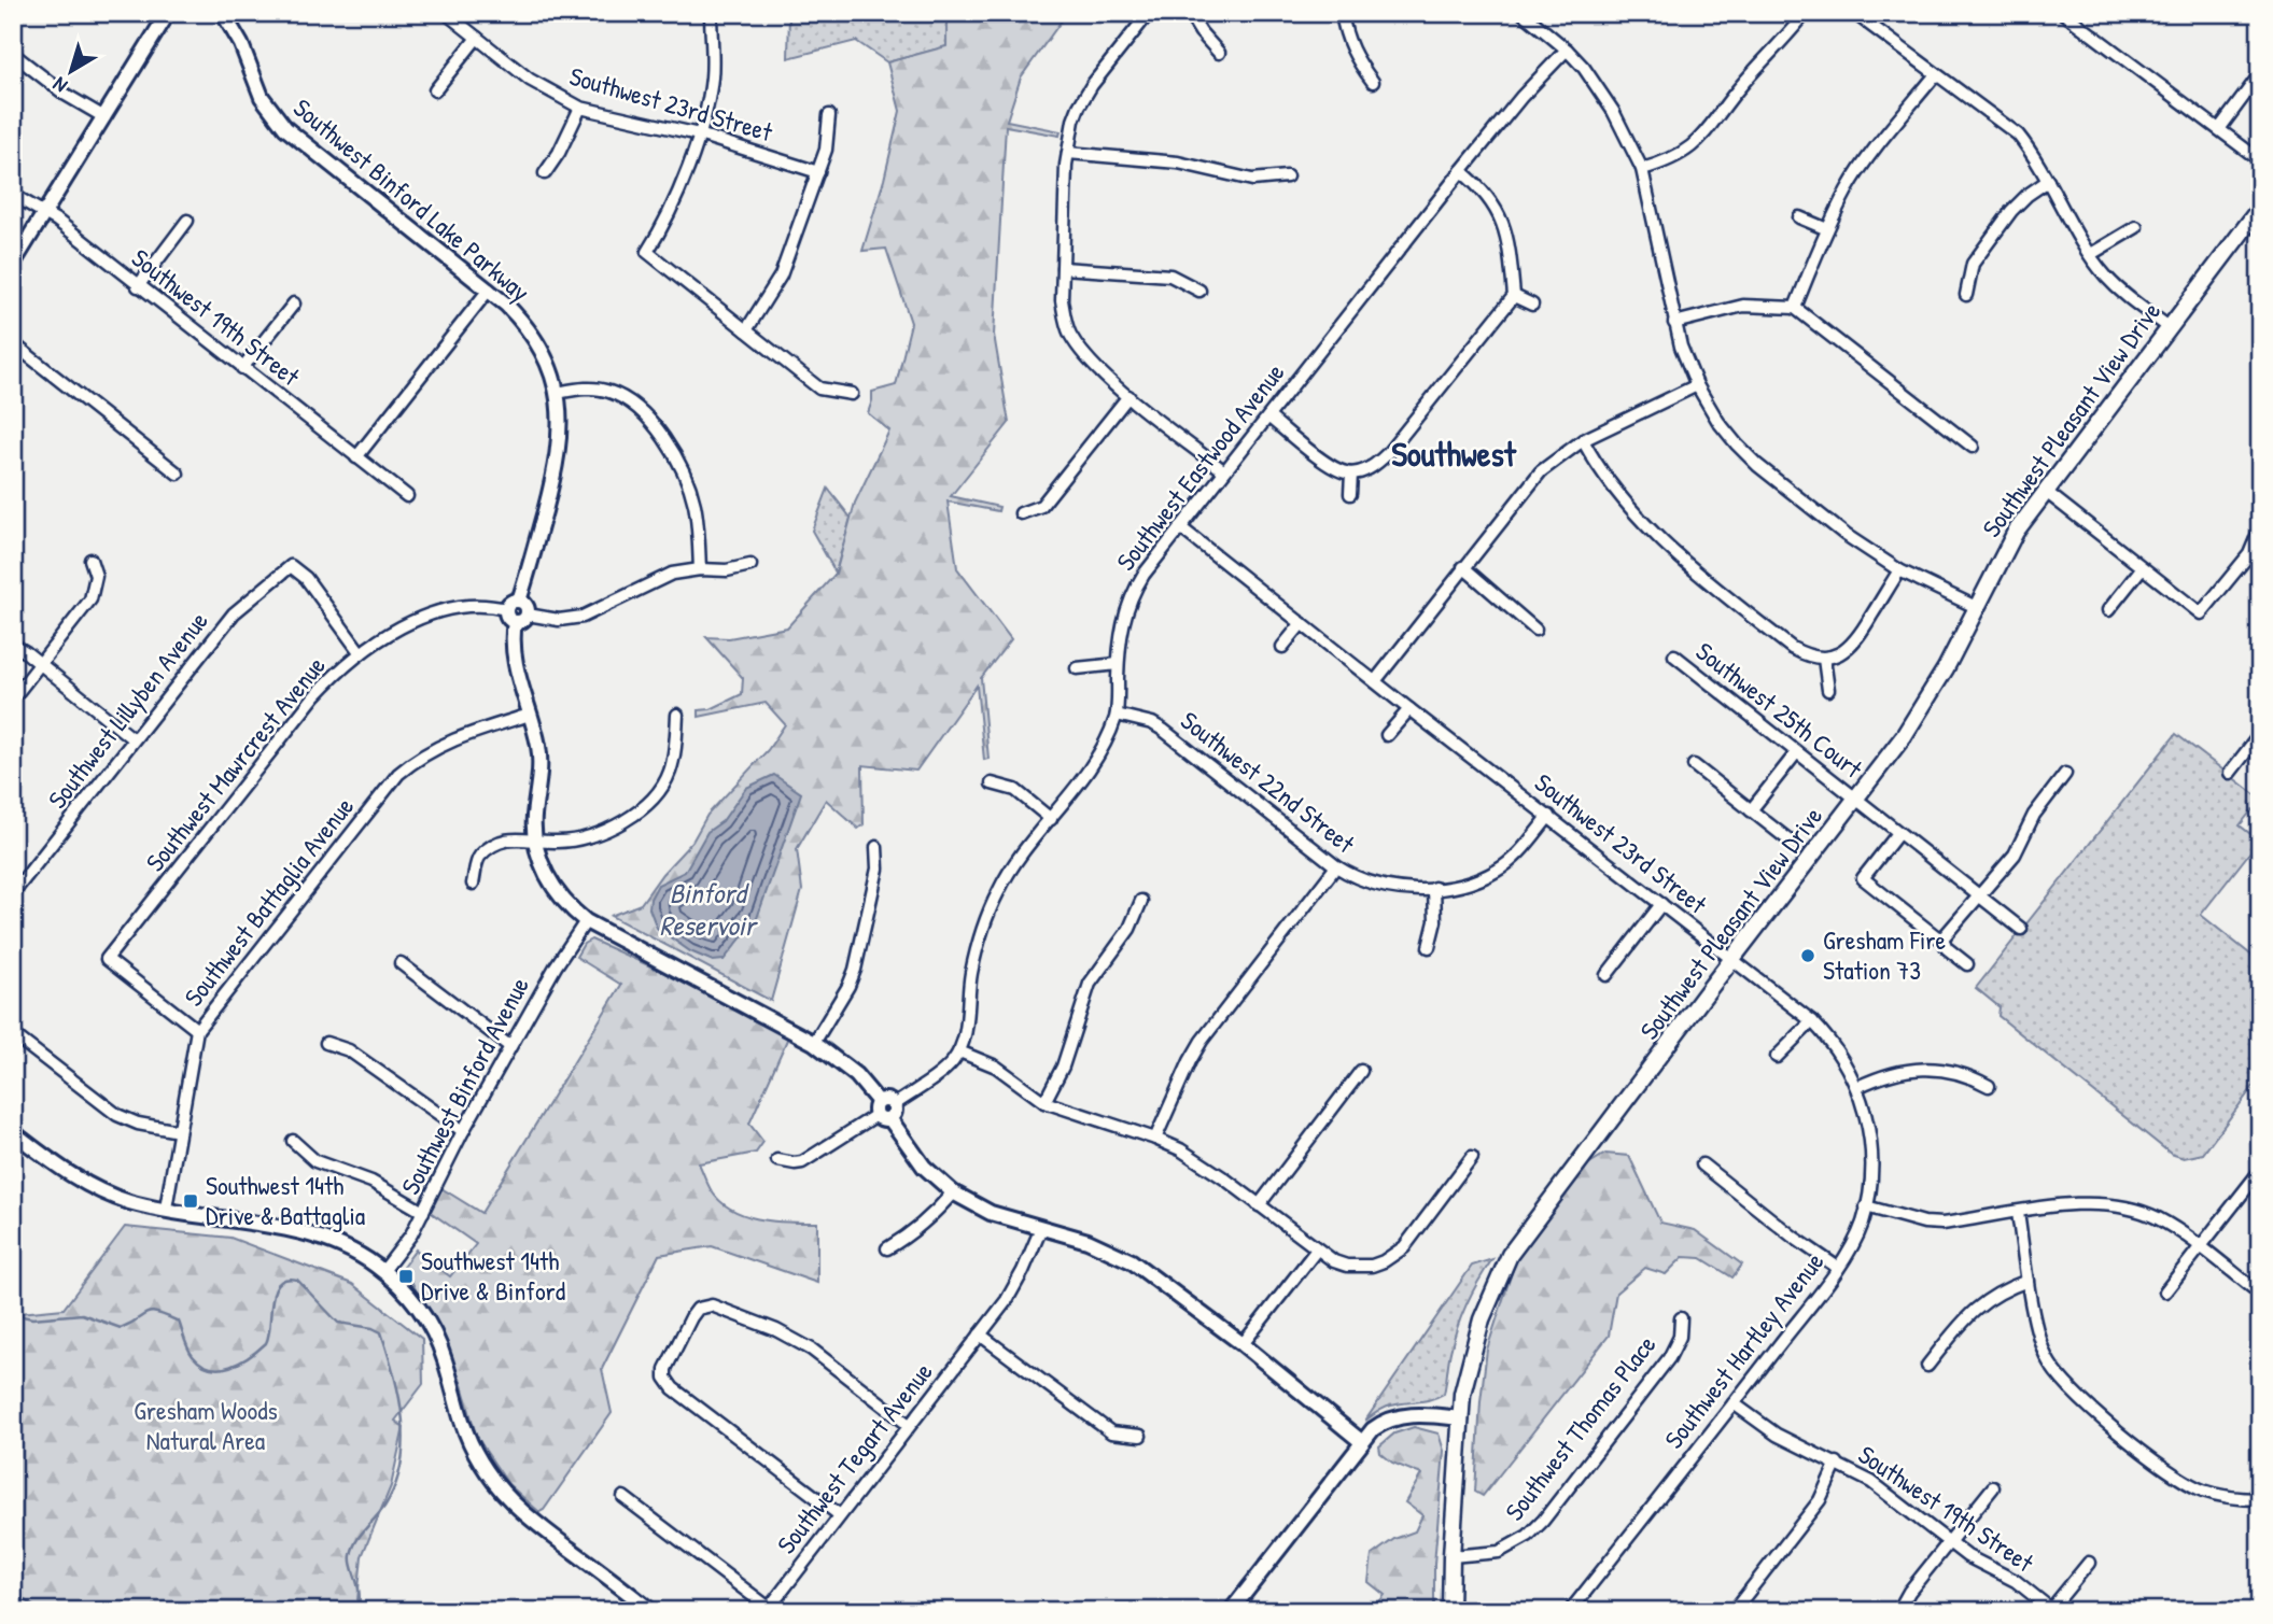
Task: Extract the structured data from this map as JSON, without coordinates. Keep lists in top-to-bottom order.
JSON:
{
  "streets": {
    "main road": ["Southwest Pleasant View Drive"],
    "street": [
      "Southwest 23rd Street",
      "Southwest Binford Lake Parkway",
      "Southwest 19th Street",
      "Southwest Eastwood Avenue",
      "Southwest Lillyben Avenue",
      "Southwest 25th Court",
      "Southwest Mawrcrest Avenue",
      "Southwest 22nd Street",
      "Southwest Battaglia Avenue",
      "Southwest Binford Avenue",
      "Southwest Hartley Avenue",
      "Southwest Thomas Place",
      "Southwest Tegart Avenue"
    ]
  },
  "crossings": [
    ["Southwest 23rd Street", "Southwest Pleasant View Drive"],
    ["Southwest 23rd Street", "Southwest Eastwood Avenue"],
    ["Southwest 23rd Street", "Southwest 22nd Street"],
    ["Southwest 23rd Street", "Southwest Hartley Avenue"],
    ["Southwest Binford Lake Parkway", "Southwest Mawrcrest Avenue"],
    ["Southwest 19th Street", "Southwest Hartley Avenue"],
    ["Southwest Pleasant View Drive", "Southwest 25th Court"],
    ["Southwest Pleasant View Drive", "Southwest Thomas Place"],
    ["Southwest Eastwood Avenue", "Southwest 22nd Street"],
    ["Southwest Lillyben Avenue", "Southwest Mawrcrest Avenue"],
    ["Southwest Mawrcrest Avenue", "Southwest Battaglia Avenue"]
  ],
  "districts": ["Southwest"],
  "water": ["Binford Reservoir"],
  "parks": ["Gresham Woods Natural Area"],
  "places": {
    "other": ["Gresham Fire Station 73"],
    "transit": ["Southwest 14th Drive & Battaglia", "Southwest 14th Drive & Binford"]
  },
  "north": "bottom left"
}
